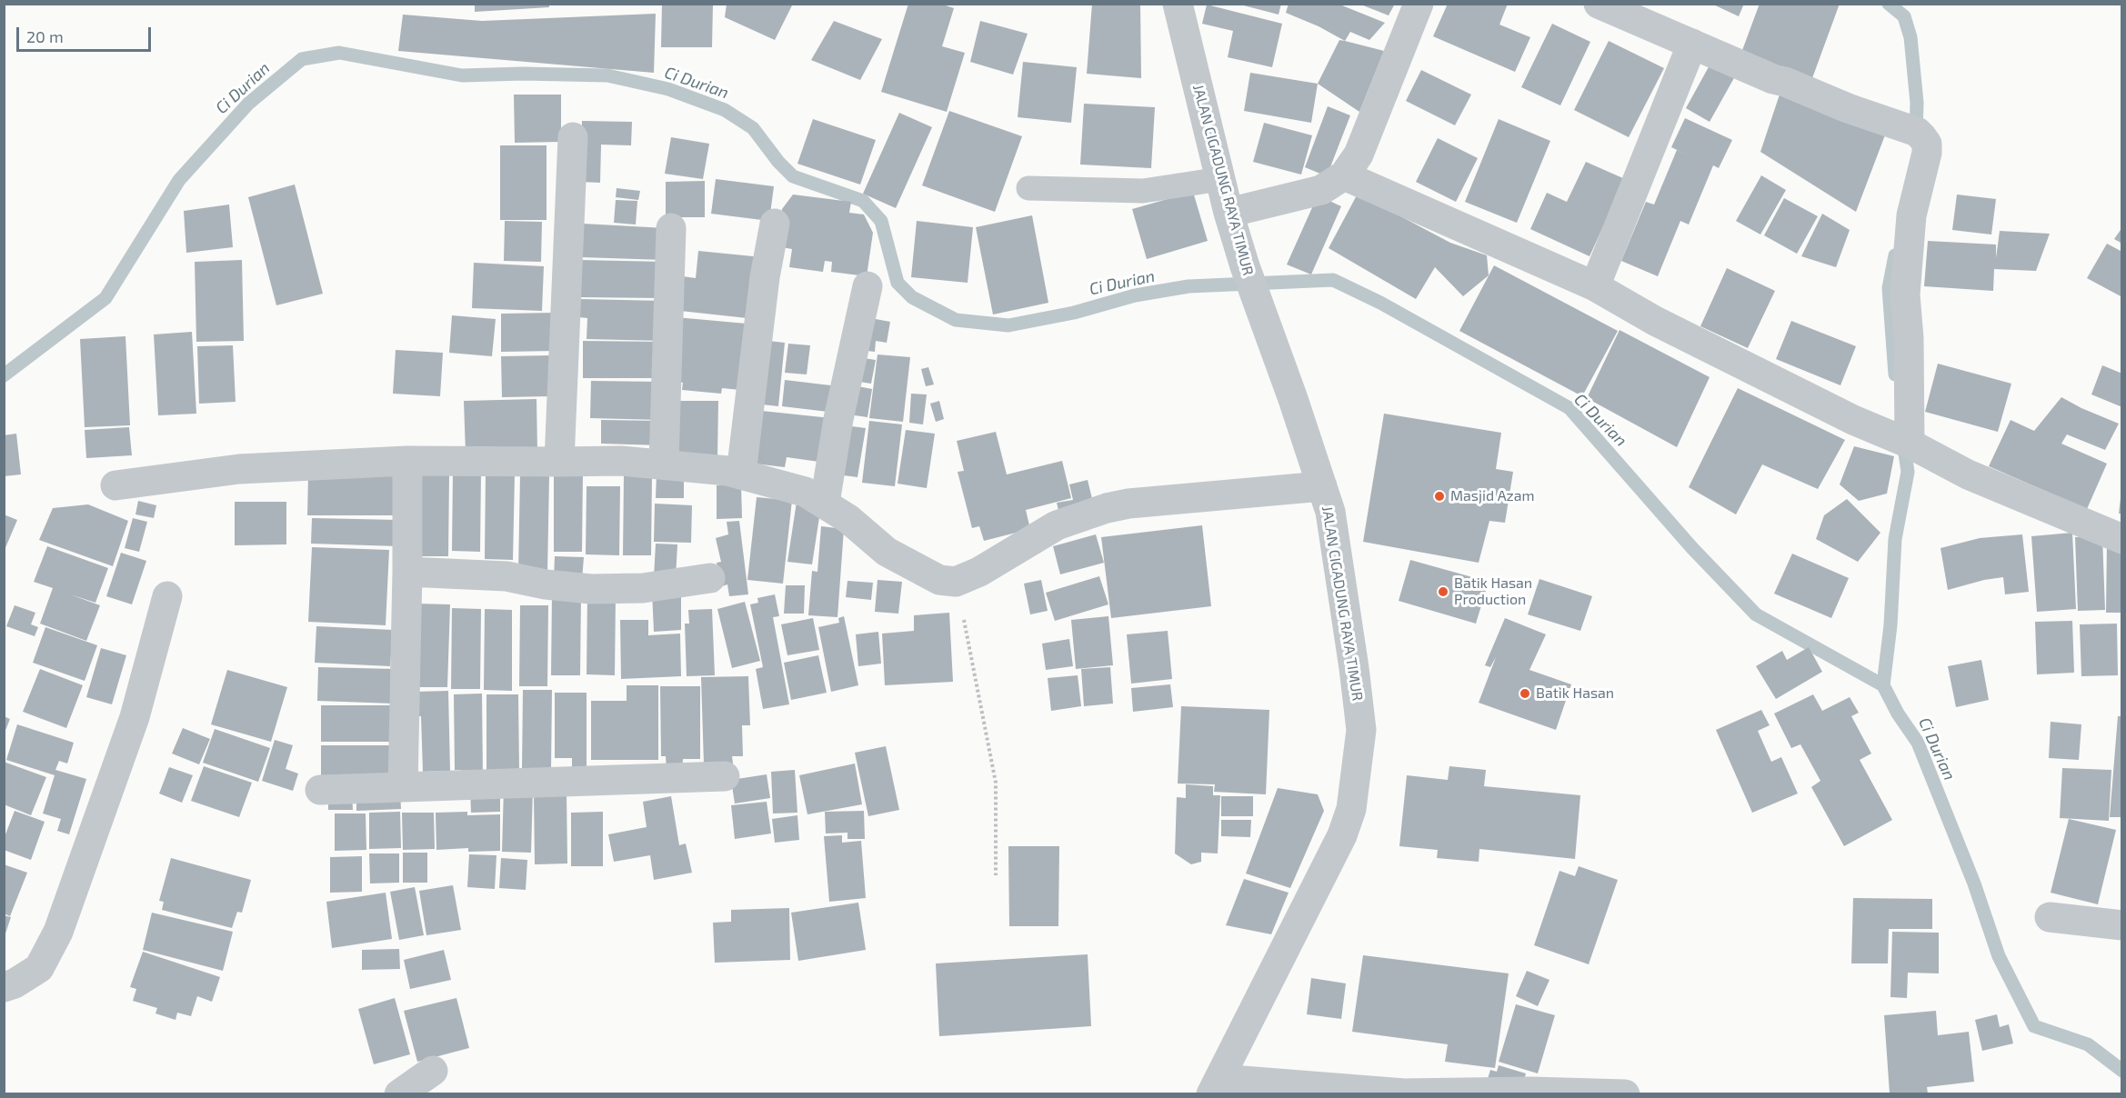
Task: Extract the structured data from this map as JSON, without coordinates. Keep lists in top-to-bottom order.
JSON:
{
  "streets": {
    "street": ["JALAN CIGADUNG RAYA TIMUR"]
  },
  "water": ["Ci Durian"],
  "places": ["Masjid Azam", "Batik Hasan Production", "Batik Hasan"],
  "scale_bar": "20 m"
}
